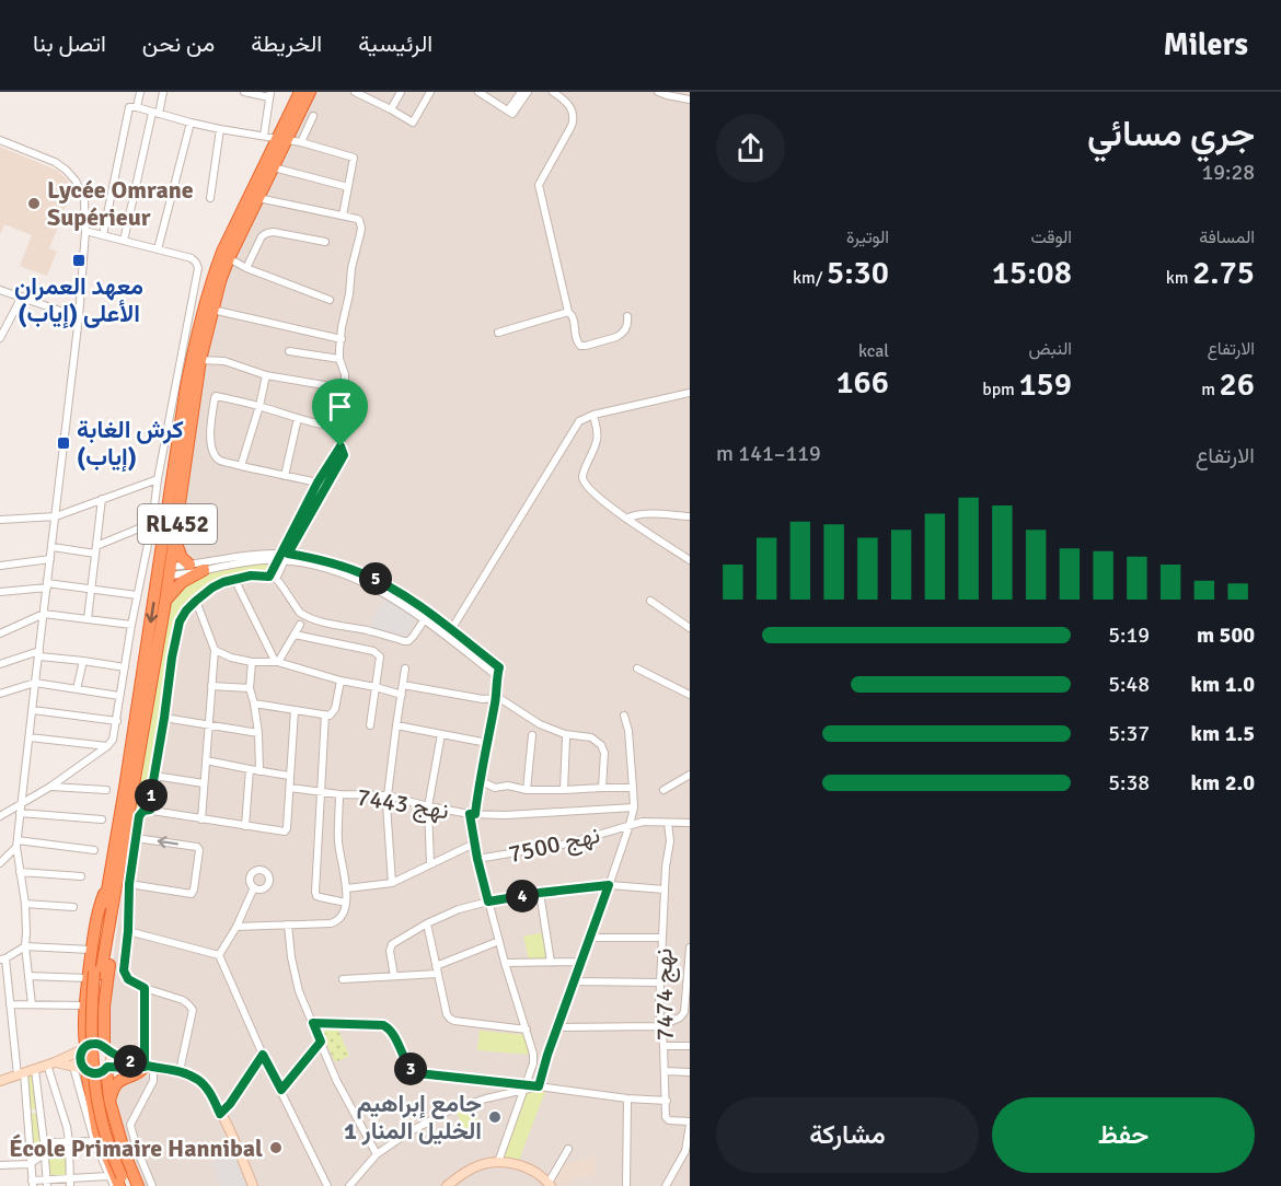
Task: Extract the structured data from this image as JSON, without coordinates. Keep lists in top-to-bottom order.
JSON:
{
  "streets": {
    "highway": ["RL452"],
    "street": ["نهج 7443", "نهج 7500", "نهج 7474"]
  },
  "crossings": [
    ["نهج 7500", "نهج 7474"]
  ],
  "places": {
    "other": ["Lycée Omrane Supérieur", "جامع إبراهيم الخليل المنار 1", "École Primaire Hannibal"],
    "transit": ["معهد العمران الأعلى (إياب)", "كرش الغابة (إياب)"]
  },
  "page": {
    "header": "Milers",
    "nav": [
      "الرئيسية",
      "الخريطة",
      "من نحن",
      "اتصل بنا"
    ],
    "heading": ["جري مسائي", "19:28"],
    "stats": [
      ["المسافة", "2.75 km"],
      ["الوقت", "15:08"],
      ["الوتيرة", "5:30 /km"],
      ["الارتفاع", "26 m"],
      ["النبض", "159 bpm"],
      ["kcal", "166"]
    ],
    "chart": ["الارتفاع", "119–141 m"],
    "pins": [
      "5",
      "1",
      "4",
      "2",
      "3"
    ],
    "list": [
      {
        "name": "500 m",
        "note": "5:19"
      },
      {
        "name": "1.0 km",
        "note": "5:48"
      },
      {
        "name": "1.5 km",
        "note": "5:37"
      },
      {
        "name": "2.0 km",
        "note": "5:38"
      }
    ],
    "buttons": ["حفظ", "مشاركة"]
  }
}
